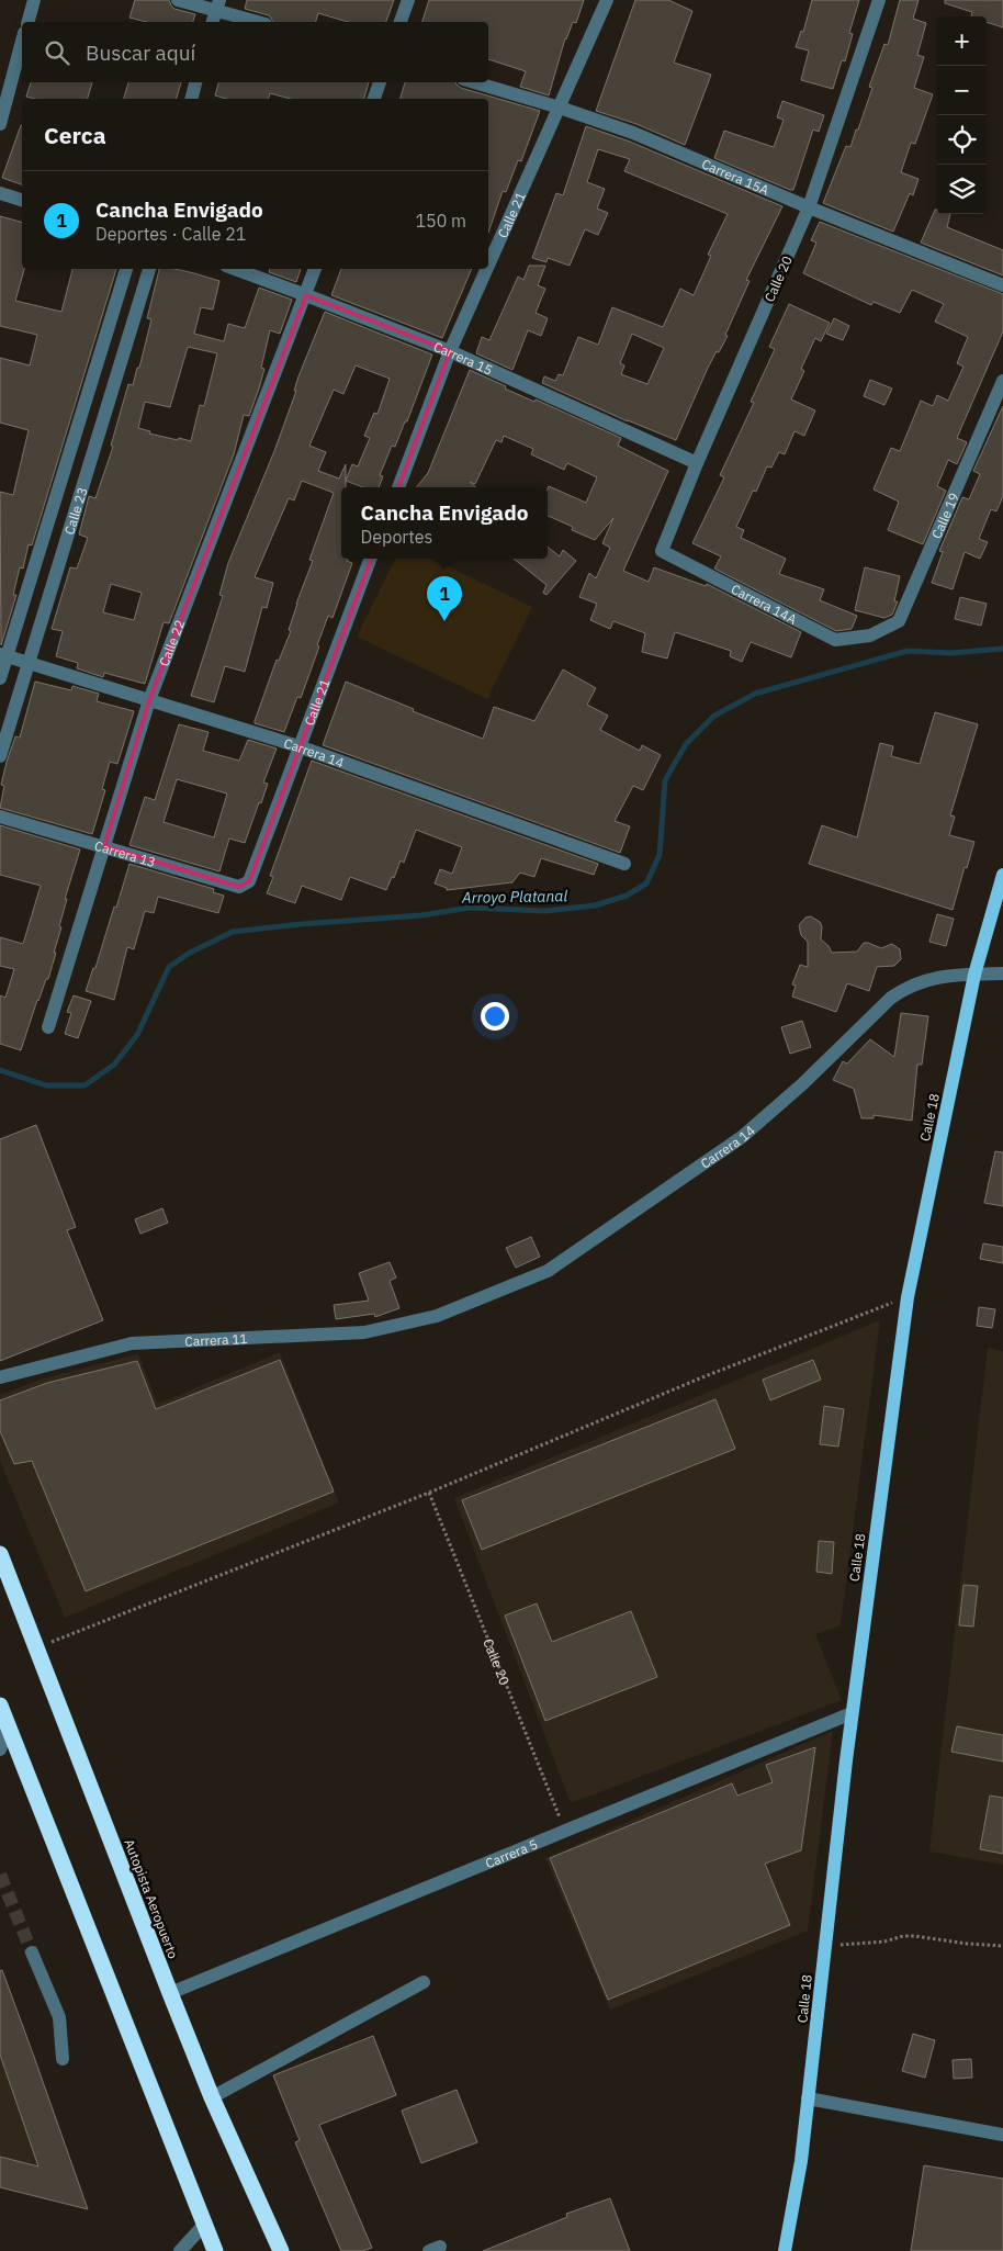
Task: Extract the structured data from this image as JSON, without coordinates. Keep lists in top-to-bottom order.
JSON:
{
  "streets": {
    "highway": ["Autopista Aeropuerto"],
    "main road": ["Calle 18"],
    "street": [
      "Carrera 15A",
      "Calle 21",
      "Calle 20",
      "Carrera 15",
      "Calle 23",
      "Calle 19",
      "Carrera 14A",
      "Calle 22",
      "Carrera 14",
      "Carrera 13",
      "Carrera 11",
      "Carrera 5"
    ]
  },
  "crossings": [
    ["Carrera 15A", "Calle 21"],
    ["Carrera 15A", "Calle 20"],
    ["Calle 21", "Carrera 15"],
    ["Calle 21", "Carrera 14"],
    ["Calle 21", "Carrera 13"],
    ["Calle 20", "Carrera 15"],
    ["Calle 20", "Carrera 14A"],
    ["Calle 20", "Carrera 5"],
    ["Carrera 15", "Calle 22"],
    ["Calle 23", "Carrera 14"],
    ["Calle 19", "Carrera 14A"],
    ["Calle 22", "Carrera 14"],
    ["Calle 22", "Carrera 13"],
    ["Carrera 14", "Calle 18"],
    ["Carrera 14", "Carrera 11"],
    ["Calle 18", "Carrera 5"],
    ["Carrera 5", "Autopista Aeropuerto"]
  ],
  "water": ["Arroyo Platanal"],
  "page": {
    "map_buttons": ["+", "−"],
    "search": "Buscar aquí",
    "heading": "Cerca",
    "list": [
      {
        "mark": "1",
        "name": "Cancha Envigado",
        "note": "Deportes · Calle 21",
        "value": "150 m"
      }
    ],
    "popup": ["Cancha Envigado", "Deportes"],
    "pins": "1"
  }
}
